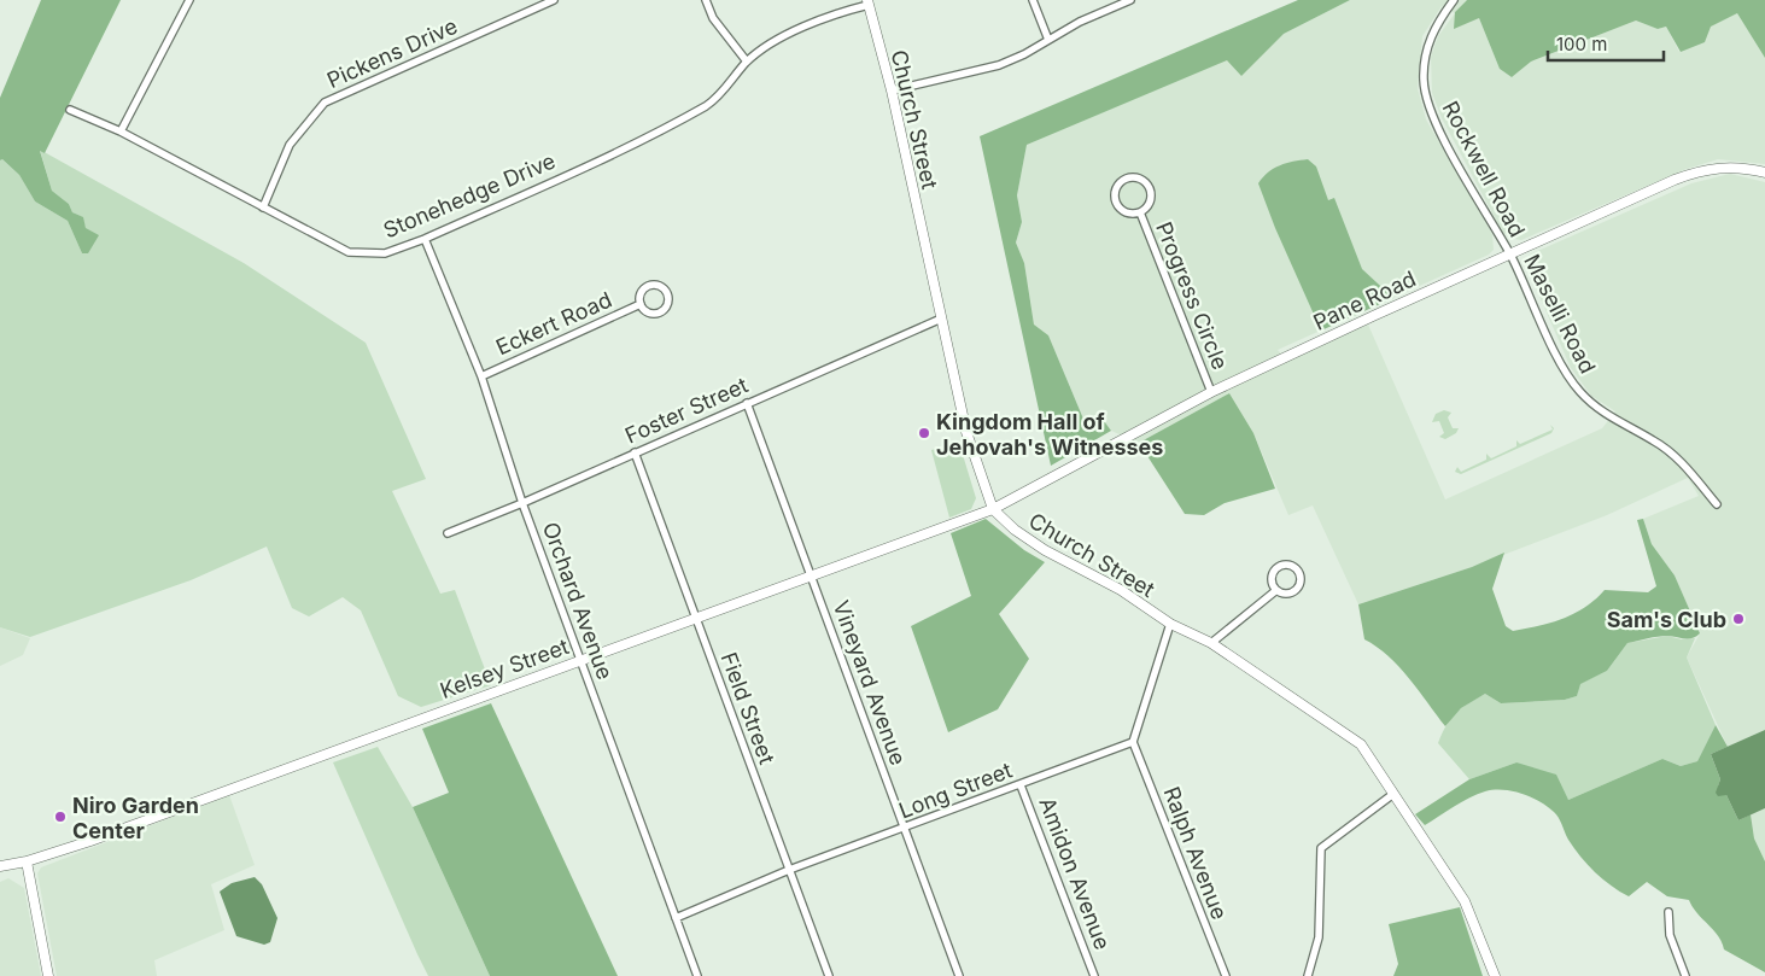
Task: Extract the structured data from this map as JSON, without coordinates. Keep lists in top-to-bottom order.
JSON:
{
  "streets": {
    "street": [
      "Pickens Drive",
      "Church Street",
      "Rockwell Road",
      "Stonehedge Drive",
      "Progress Circle",
      "Pane Road",
      "Maselli Road",
      "Eckert Road",
      "Foster Street",
      "Orchard Avenue",
      "Kelsey Street",
      "Vineyard Avenue",
      "Field Street",
      "Long Street",
      "Ralph Avenue",
      "Amidon Avenue"
    ]
  },
  "crossings": [
    ["Pickens Drive", "Stonehedge Drive"],
    ["Church Street", "Stonehedge Drive"],
    ["Church Street", "Pane Road"],
    ["Church Street", "Foster Street"],
    ["Church Street", "Kelsey Street"],
    ["Rockwell Road", "Pane Road"],
    ["Rockwell Road", "Maselli Road"],
    ["Stonehedge Drive", "Orchard Avenue"],
    ["Progress Circle", "Pane Road"],
    ["Pane Road", "Maselli Road"],
    ["Pane Road", "Kelsey Street"],
    ["Eckert Road", "Orchard Avenue"],
    ["Foster Street", "Orchard Avenue"],
    ["Foster Street", "Vineyard Avenue"],
    ["Foster Street", "Field Street"],
    ["Orchard Avenue", "Kelsey Street"],
    ["Orchard Avenue", "Long Street"],
    ["Kelsey Street", "Vineyard Avenue"],
    ["Kelsey Street", "Field Street"],
    ["Vineyard Avenue", "Long Street"],
    ["Field Street", "Long Street"],
    ["Long Street", "Ralph Avenue"],
    ["Long Street", "Amidon Avenue"]
  ],
  "places": ["Kingdom Hall of Jehovah's Witnesses", "Sam's Club", "Niro Garden Center"],
  "scale_bar": "100 m"
}
